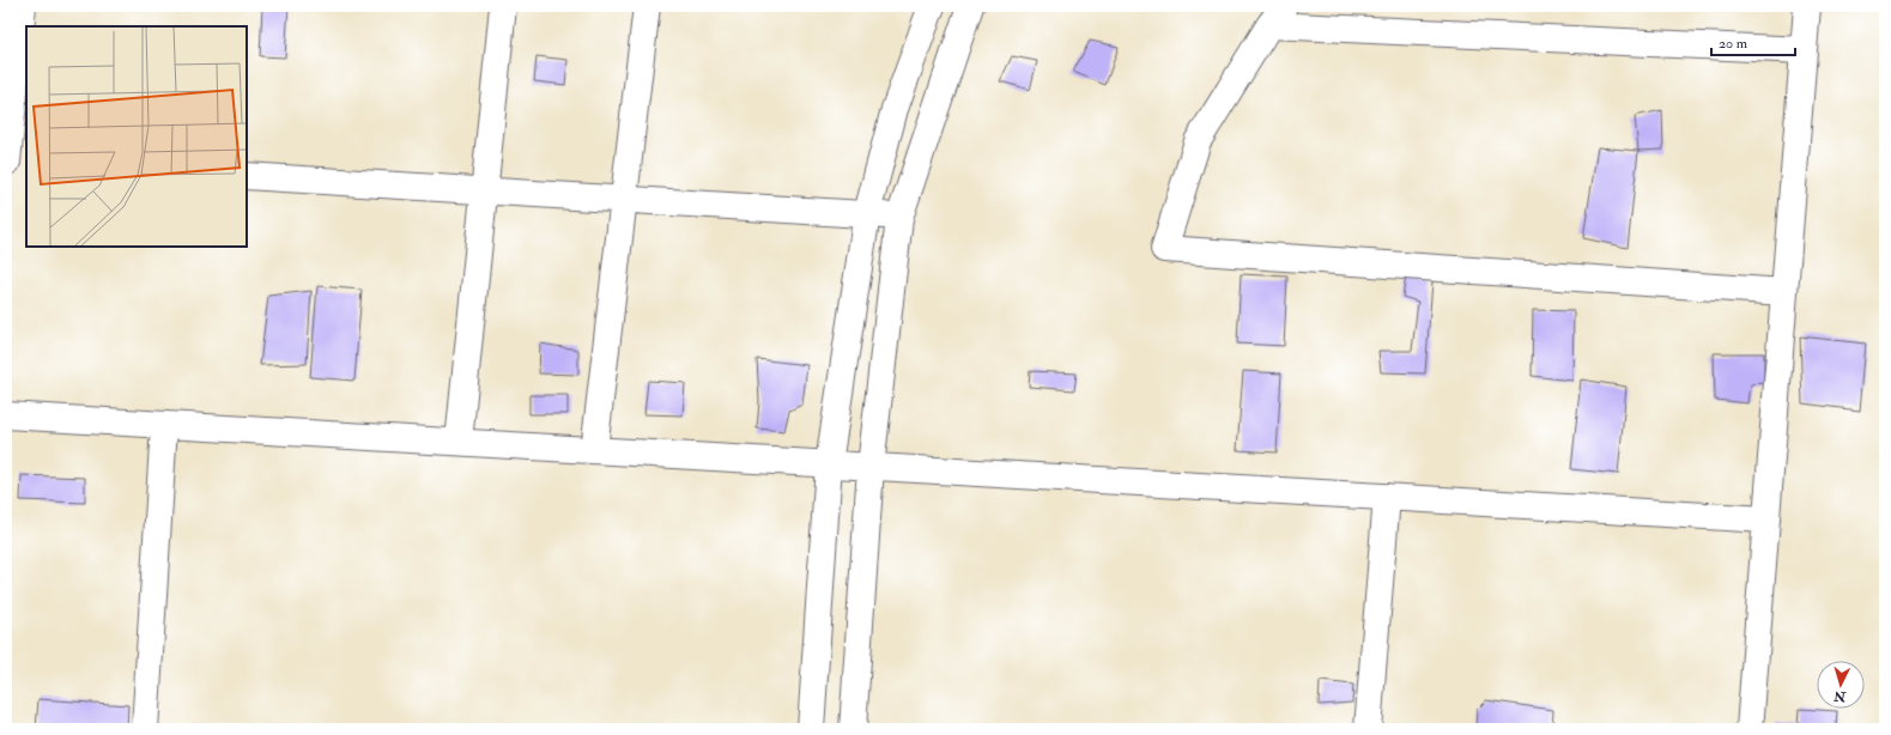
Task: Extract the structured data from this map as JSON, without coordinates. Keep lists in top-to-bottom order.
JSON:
{
  "scale_bar": "20 m",
  "north": "bottom"
}
